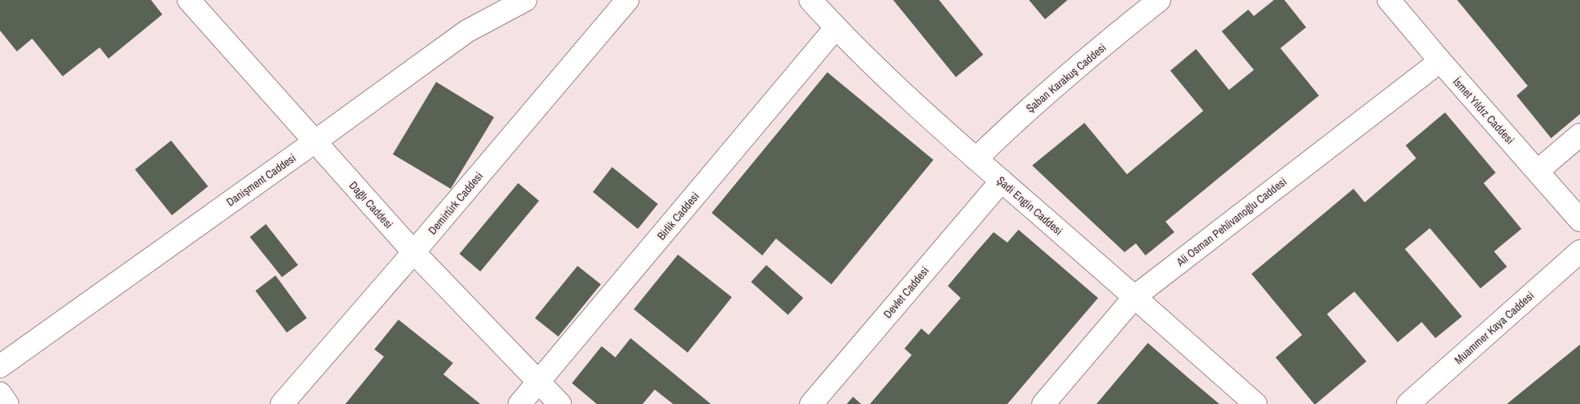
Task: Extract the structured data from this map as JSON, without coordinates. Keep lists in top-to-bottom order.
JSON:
{
  "streets": {
    "street": [
      "Şaban Karakuş Caddesi",
      "İsmet Yıldız Caddesi",
      "Danişment Caddesi",
      "Demirtürk Caddesi",
      "Dağlı Caddesi",
      "Şadi Engin Caddesi",
      "Birlik Caddesi",
      "Ali Osman Pehlivanoğlu Caddesi",
      "Devlet Caddesi",
      "Muammer Kaya Caddesi"
    ]
  },
  "crossings": [
    ["Şaban Karakuş Caddesi", "Şadi Engin Caddesi"],
    ["İsmet Yıldız Caddesi", "Ali Osman Pehlivanoğlu Caddesi"],
    ["Danişment Caddesi", "Dağlı Caddesi"],
    ["Demirtürk Caddesi", "Dağlı Caddesi"],
    ["Dağlı Caddesi", "Birlik Caddesi"],
    ["Şadi Engin Caddesi", "Birlik Caddesi"],
    ["Şadi Engin Caddesi", "Ali Osman Pehlivanoğlu Caddesi"],
    ["Şadi Engin Caddesi", "Devlet Caddesi"]
  ]
}
